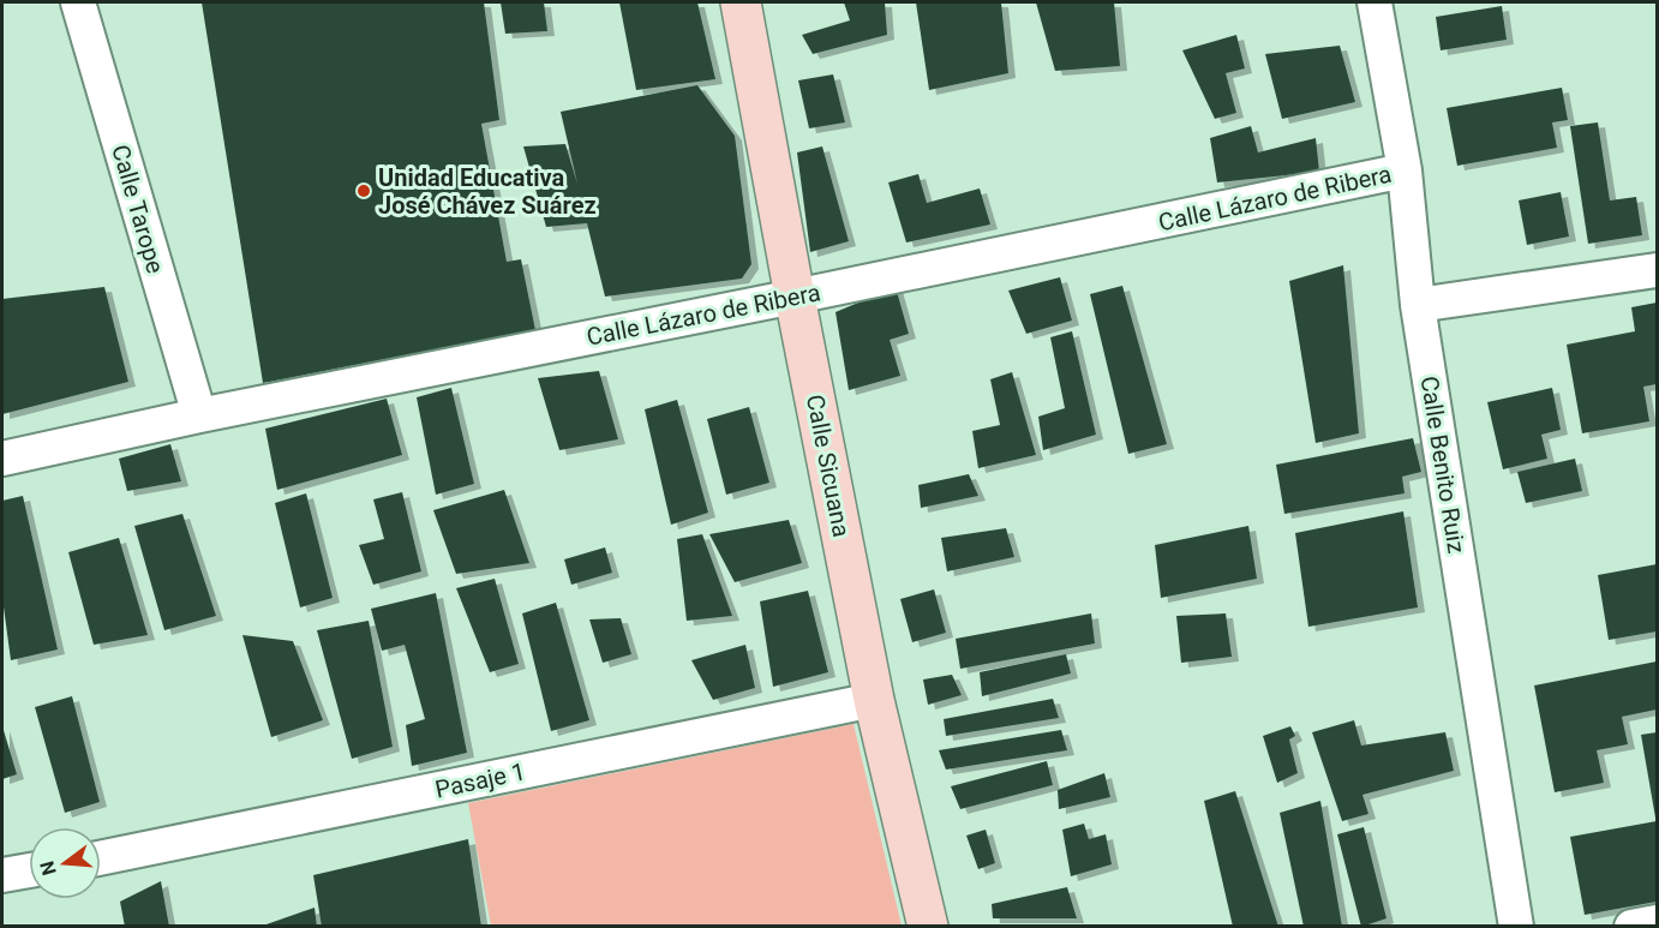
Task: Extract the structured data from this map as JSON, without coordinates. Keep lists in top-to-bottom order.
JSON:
{
  "streets": {
    "main road": ["Calle Sicuana"],
    "street": [
      "Calle Lázaro de Ribera",
      "Calle Tarope",
      "Calle Benito Ruiz",
      "Pasaje 1"
    ]
  },
  "crossings": [
    ["Calle Lázaro de Ribera", "Calle Tarope"],
    ["Calle Lázaro de Ribera", "Calle Benito Ruiz"],
    ["Calle Lázaro de Ribera", "Calle Sicuana"],
    ["Calle Sicuana", "Pasaje 1"]
  ],
  "places": ["Unidad Educativa José Chávez Suárez"],
  "north": "left"
}
